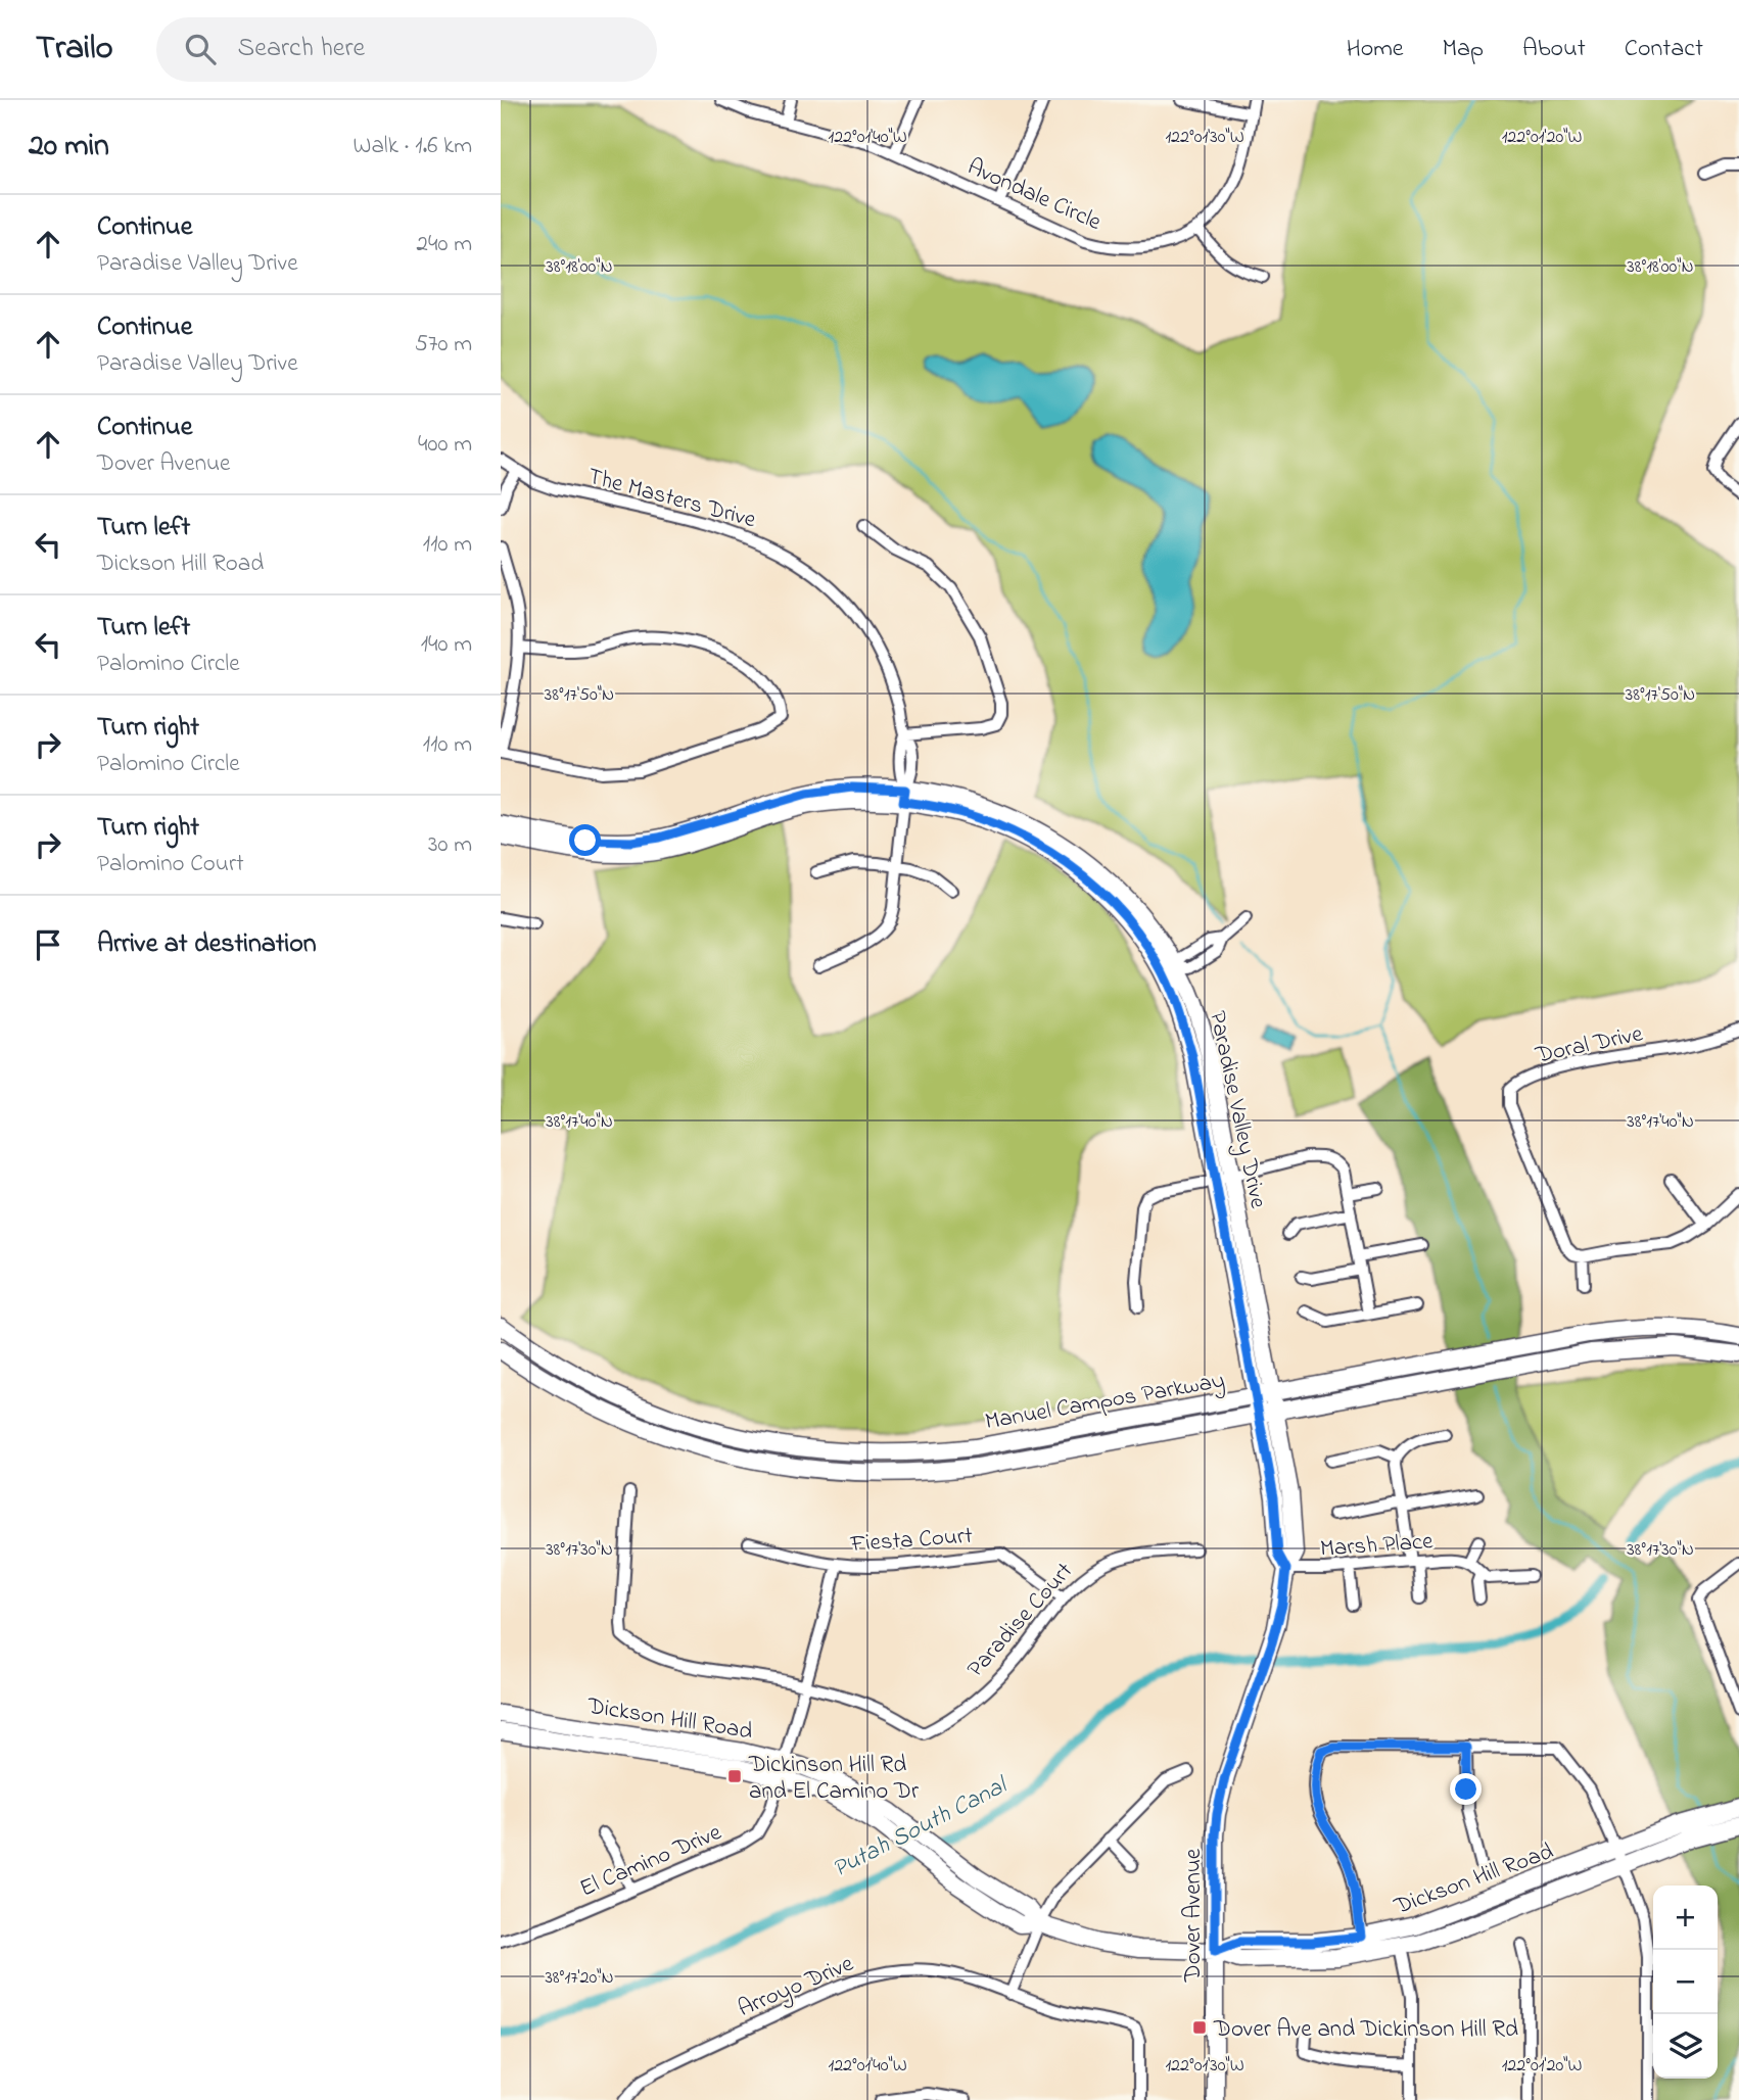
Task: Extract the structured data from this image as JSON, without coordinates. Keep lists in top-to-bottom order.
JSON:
{
  "streets": {
    "street": [
      "Avondale Circle",
      "The Masters Drive",
      "Doral Drive",
      "Paradise Valley Drive",
      "Manuel Campos Parkway",
      "Fiesta Court",
      "Marsh Place",
      "Paradise Court",
      "Dickson Hill Road",
      "El Camino Drive",
      "Dover Avenue",
      "Arroyo Drive"
    ]
  },
  "crossings": [
    ["The Masters Drive", "Paradise Valley Drive"],
    ["Paradise Valley Drive", "Manuel Campos Parkway"],
    ["Paradise Valley Drive", "Dover Avenue"],
    ["Manuel Campos Parkway", "Dover Avenue"],
    ["Fiesta Court", "Paradise Court"],
    ["Fiesta Court", "El Camino Drive"],
    ["Marsh Place", "Dover Avenue"],
    ["Paradise Court", "El Camino Drive"],
    ["Dickson Hill Road", "El Camino Drive"],
    ["Dickson Hill Road", "Dover Avenue"]
  ],
  "water": ["Putah South Canal"],
  "places": {
    "transit": ["Dickinson Hill Rd and El Camino Dr", "Dover Ave and Dickinson Hill Rd"]
  },
  "page": {
    "header": "Trailo",
    "search": "Search here",
    "nav": [
      "Home",
      "Map",
      "About",
      "Contact"
    ],
    "heading": ["20 min", "Walk · 1.6 km"],
    "list": [
      ["Continue", "Paradise Valley Drive", "240 m"],
      ["Continue", "Paradise Valley Drive", "570 m"],
      ["Continue", "Dover Avenue", "400 m"],
      ["Turn left", "Dickson Hill Road", "110 m"],
      ["Turn left", "Palomino Circle", "140 m"],
      ["Turn right", "Palomino Circle", "110 m"],
      ["Turn right", "Palomino Court", "30 m"],
      "Arrive at destination"
    ],
    "map_buttons": ["+", "−"]
  },
  "coordinates": [
    "122°01'40\"W",
    "122°01'30\"W",
    "122°01'20\"W",
    "38°18'00\"N",
    "38°17'50\"N",
    "38°17'40\"N",
    "38°17'30\"N",
    "38°17'20\"N"
  ]
}
